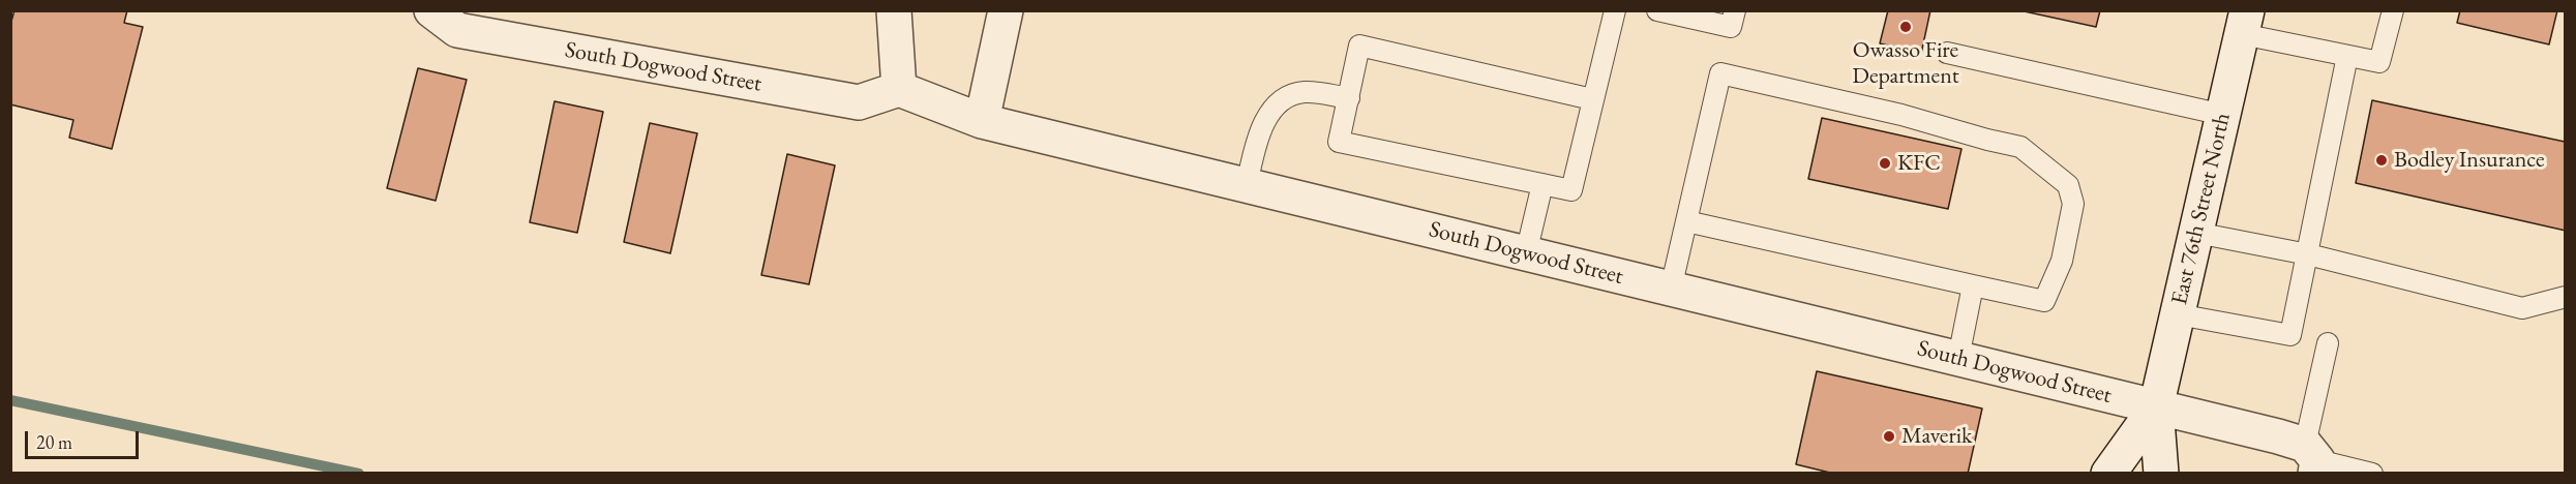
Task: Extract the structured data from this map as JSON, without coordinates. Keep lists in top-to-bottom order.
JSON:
{
  "streets": {
    "street": ["South Dogwood Street", "East 76th Street North"]
  },
  "crossings": [
    ["South Dogwood Street", "East 76th Street North"]
  ],
  "places": [
    "Owasso Fire Department",
    "Bodley Insurance",
    "KFC",
    "Maverik"
  ],
  "scale_bar": "20 m"
}
